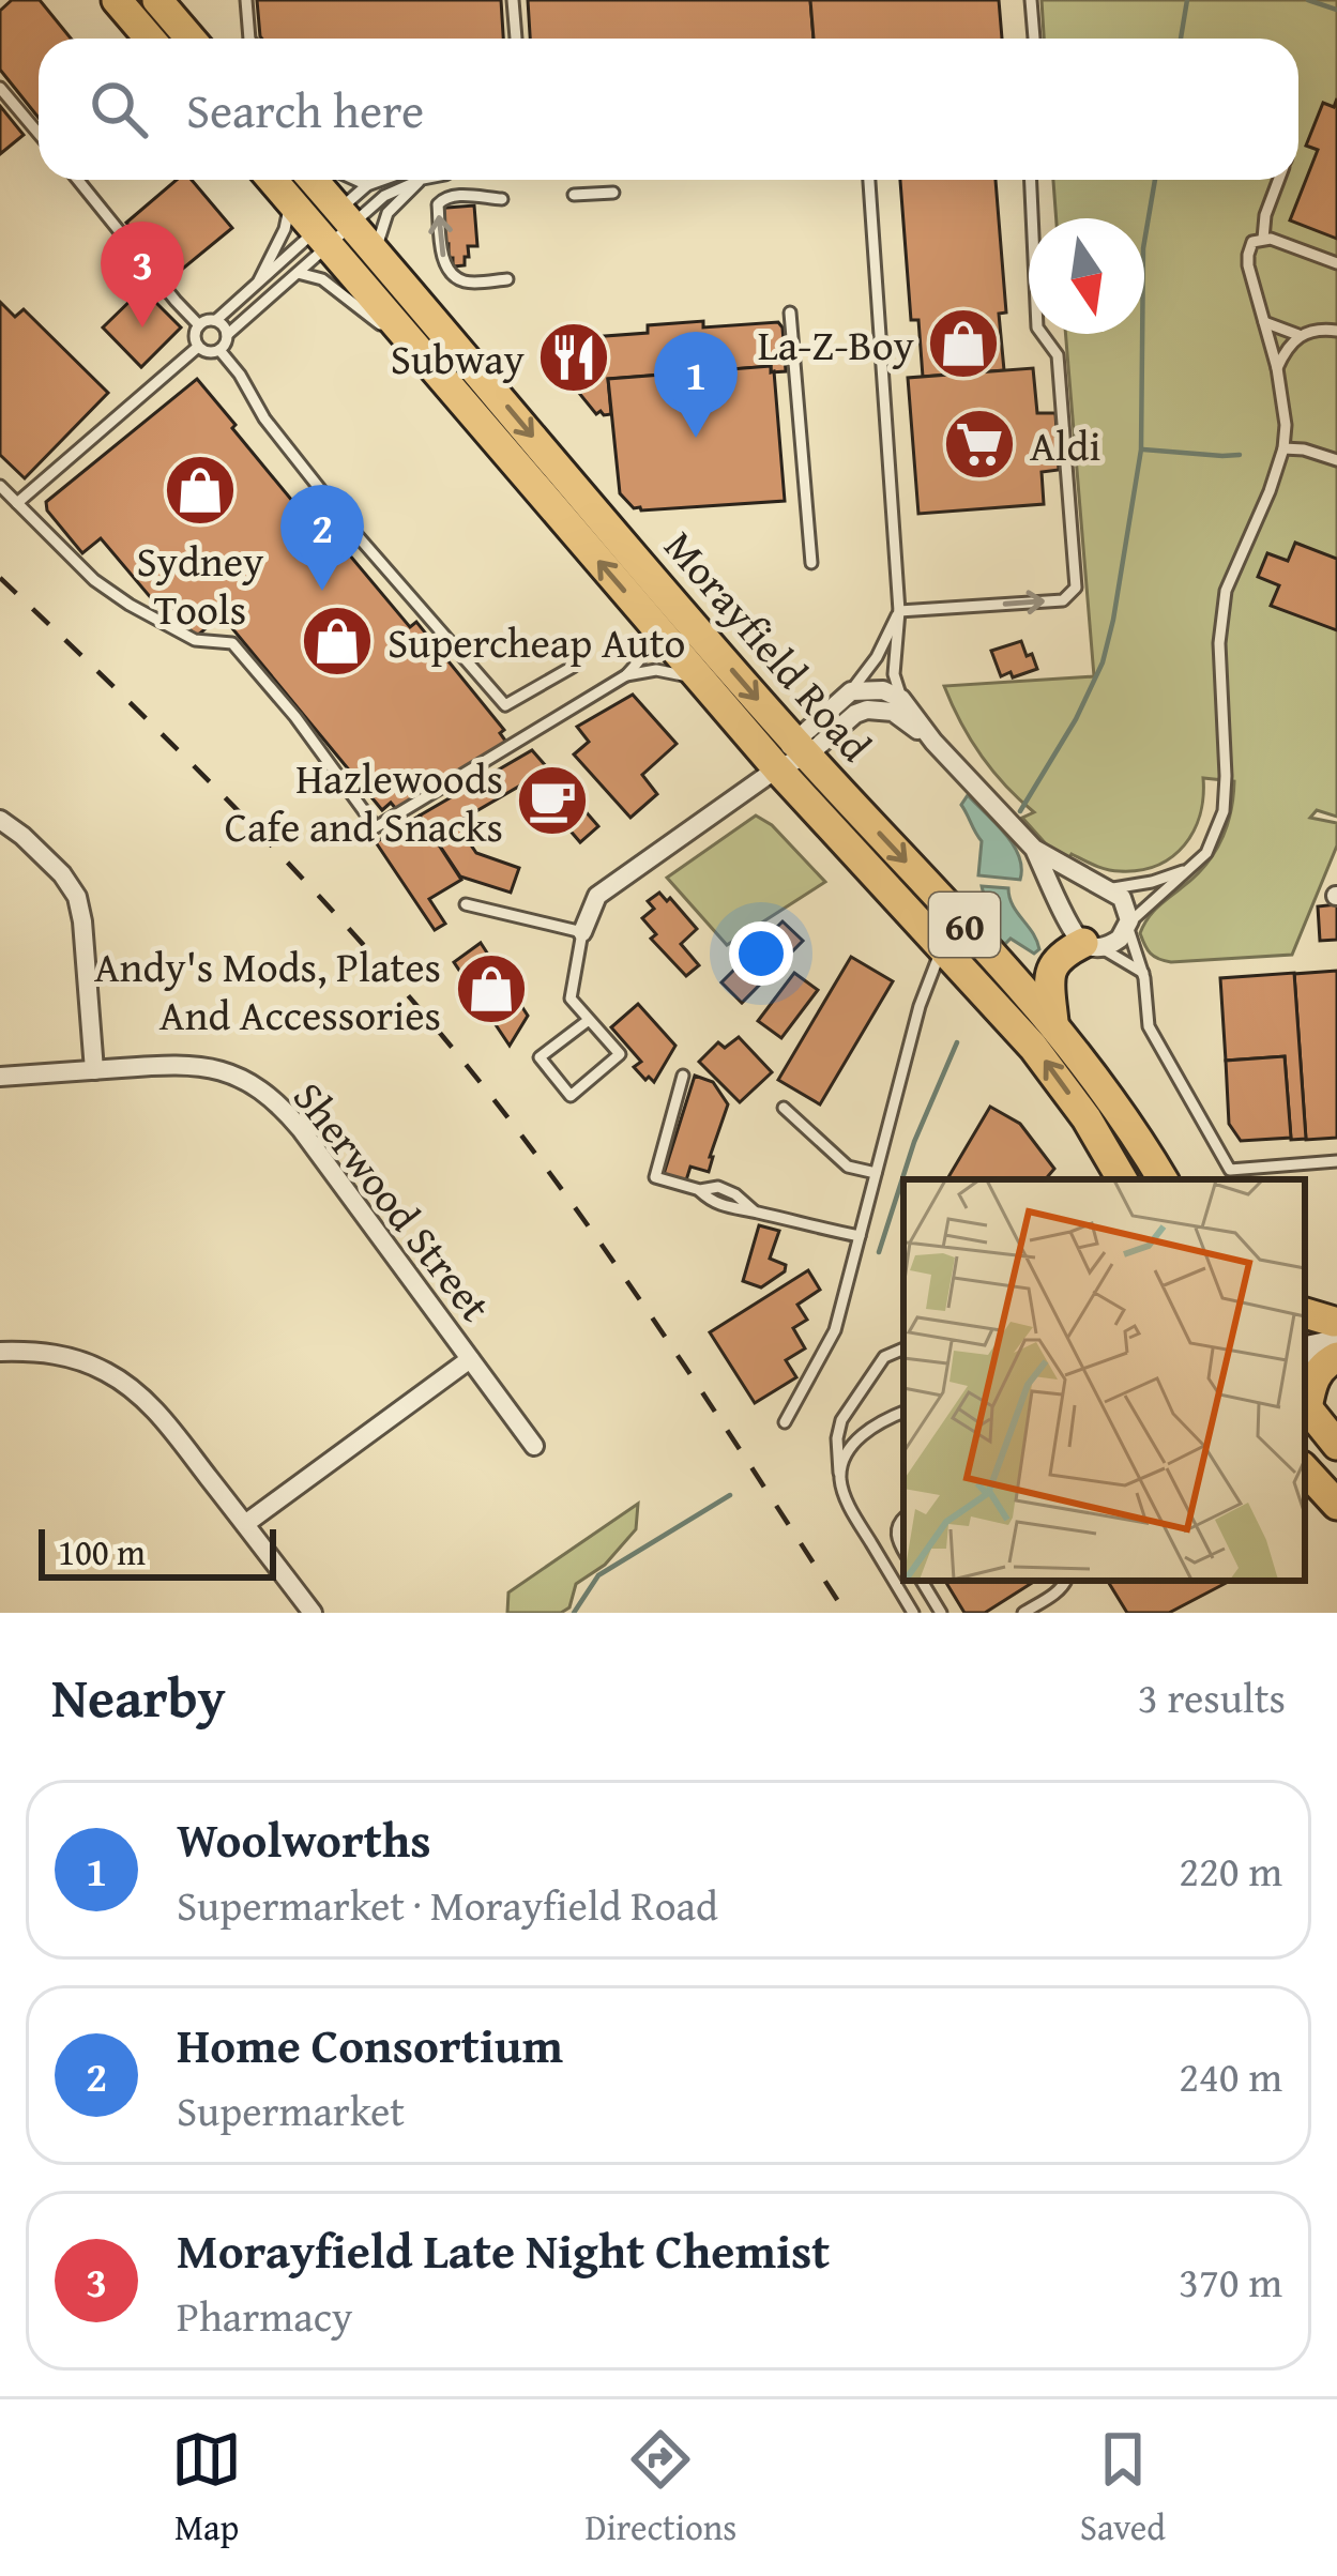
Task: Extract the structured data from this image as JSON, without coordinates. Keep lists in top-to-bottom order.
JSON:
{
  "streets": {
    "main road": ["Morayfield Road", "60"],
    "street": ["Sherwood Street"]
  },
  "places": {
    "shop": [
      "La-Z-Boy",
      "Sydney Tools",
      "Supercheap Auto",
      "Andy's Mods, Plates And Accessories"
    ],
    "restaurant": ["Subway"],
    "supermarket": ["Aldi"],
    "cafe": ["Hazlewoods Cafe and Snacks"]
  },
  "scale_bar": "100 m",
  "north": "bottom",
  "page": {
    "search": "Search here",
    "pins": ["3", "1", "2"],
    "scale": "100 m",
    "heading": ["Nearby", "3 results"],
    "list": [
      {
        "mark": "1",
        "name": "Woolworths",
        "note": "Supermarket · Morayfield Road",
        "value": "220 m"
      },
      {
        "mark": "2",
        "name": "Home Consortium",
        "note": "Supermarket",
        "value": "240 m"
      },
      {
        "mark": "3",
        "name": "Morayfield Late Night Chemist",
        "note": "Pharmacy",
        "value": "370 m"
      }
    ],
    "nav": ["Map", "Directions", "Saved"]
  }
}
